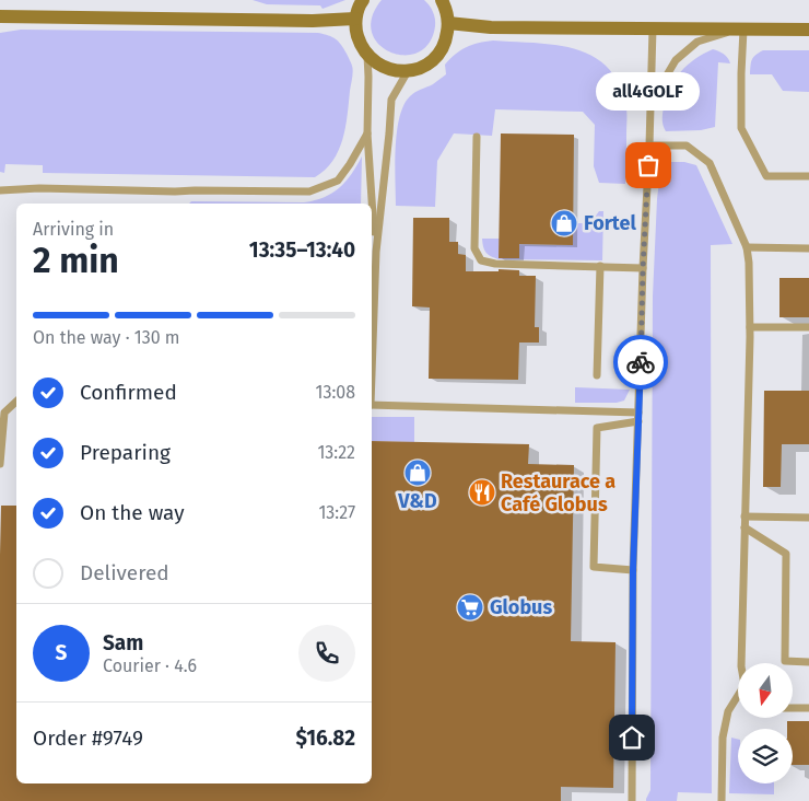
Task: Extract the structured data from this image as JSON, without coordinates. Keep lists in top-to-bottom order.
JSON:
{
  "places": {
    "other": ["all4GOLF"],
    "shop": ["Fortel", "V&D"],
    "restaurant": ["Restaurace a Café Globus"],
    "supermarket": ["Globus"]
  },
  "north": "bottom",
  "page": {
    "bubble": "all4GOLF",
    "heading": ["2 min", "Arriving in", "13:35–13:40"],
    "panel": [
      "Sam",
      "Courier · 4.6",
      "Order #9749",
      "$16.82"
    ],
    "bar": "On the way · 130 m",
    "list": [
      ["Confirmed", "13:08"],
      ["Preparing", "13:22"],
      ["On the way", "13:27"],
      "Delivered"
    ],
    "round": "S"
  }
}
